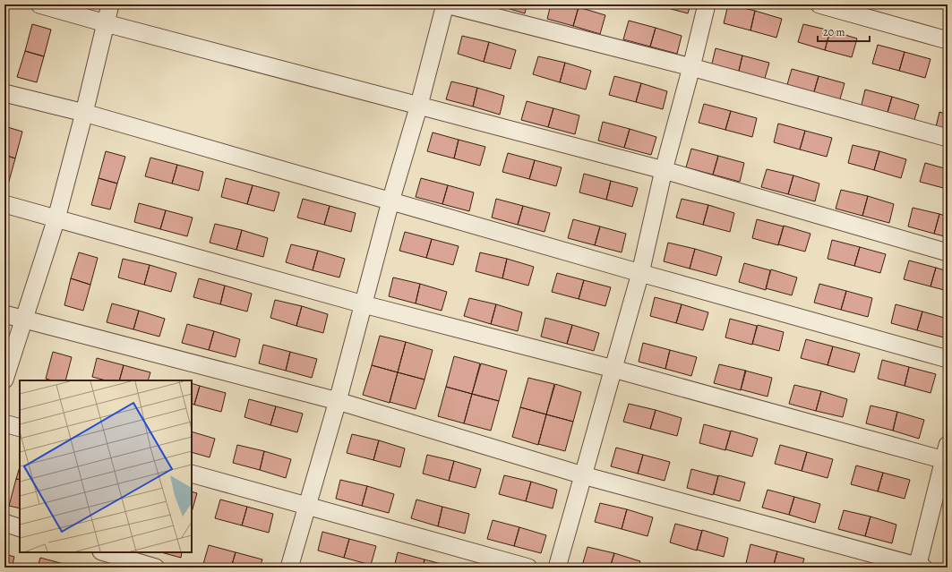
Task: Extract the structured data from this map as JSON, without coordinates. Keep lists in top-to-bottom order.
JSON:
{
  "scale_bar": "20 m"
}
